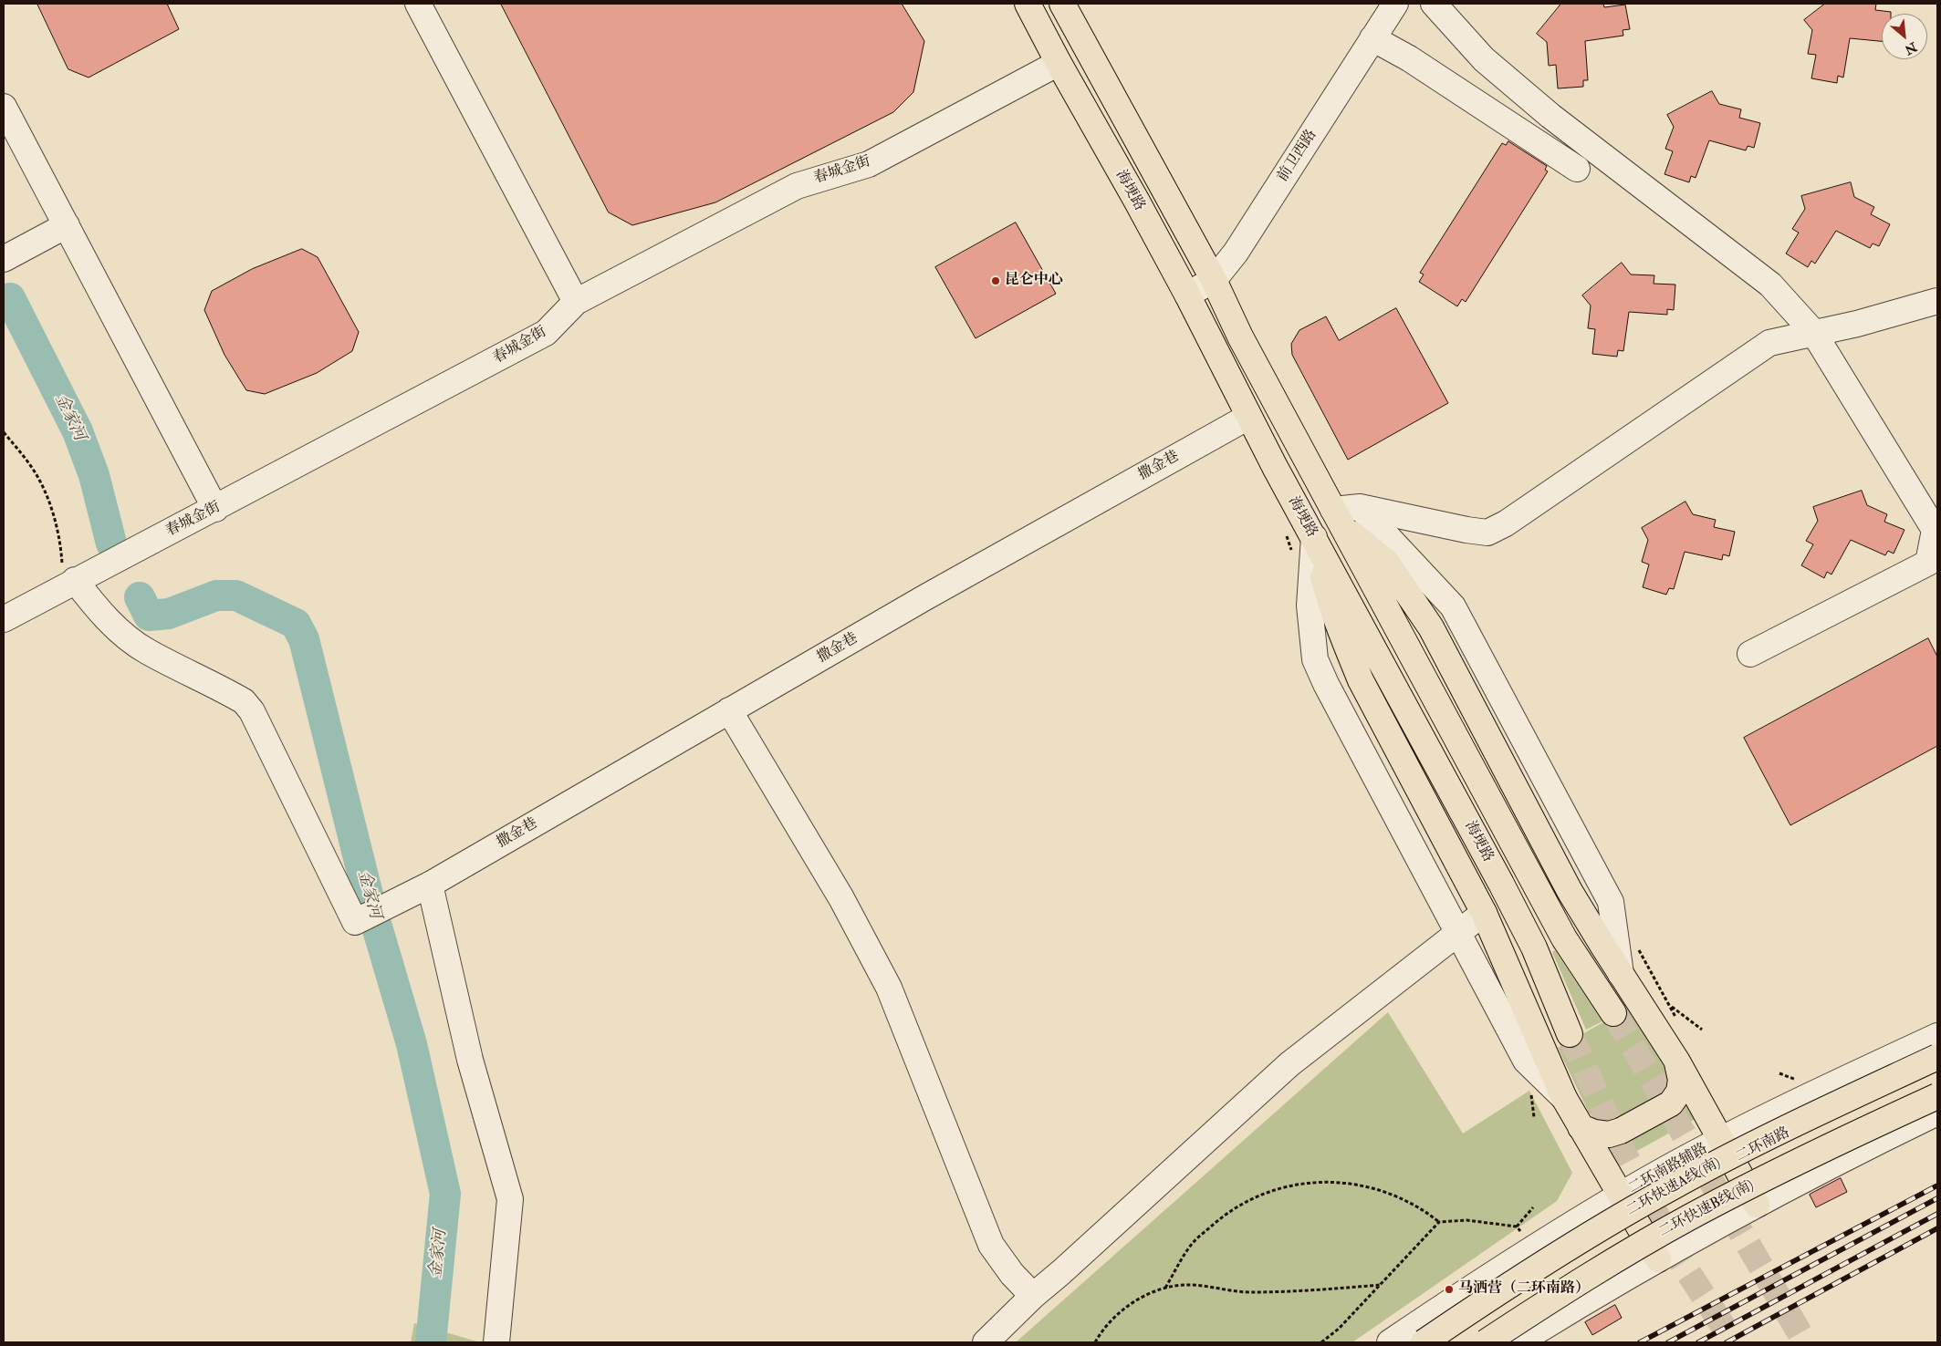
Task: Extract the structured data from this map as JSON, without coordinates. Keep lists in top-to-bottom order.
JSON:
{
  "streets": {
    "main road": [
      "海埂路",
      "二环南路",
      "二环快速A线(南)",
      "二环快速B线(南)"
    ],
    "street": [
      "前卫西路",
      "春城金街",
      "撒金巷",
      "二环南路辅路"
    ]
  },
  "crossings": [
    ["前卫西路", "海埂路"],
    ["春城金街", "海埂路"],
    ["春城金街", "撒金巷"],
    ["海埂路", "撒金巷"],
    ["二环南路", "二环南路辅路"]
  ],
  "water": ["金家河"],
  "places": ["昆仑中心", "马洒营（二环南路）"],
  "north": "bottom right"
}
